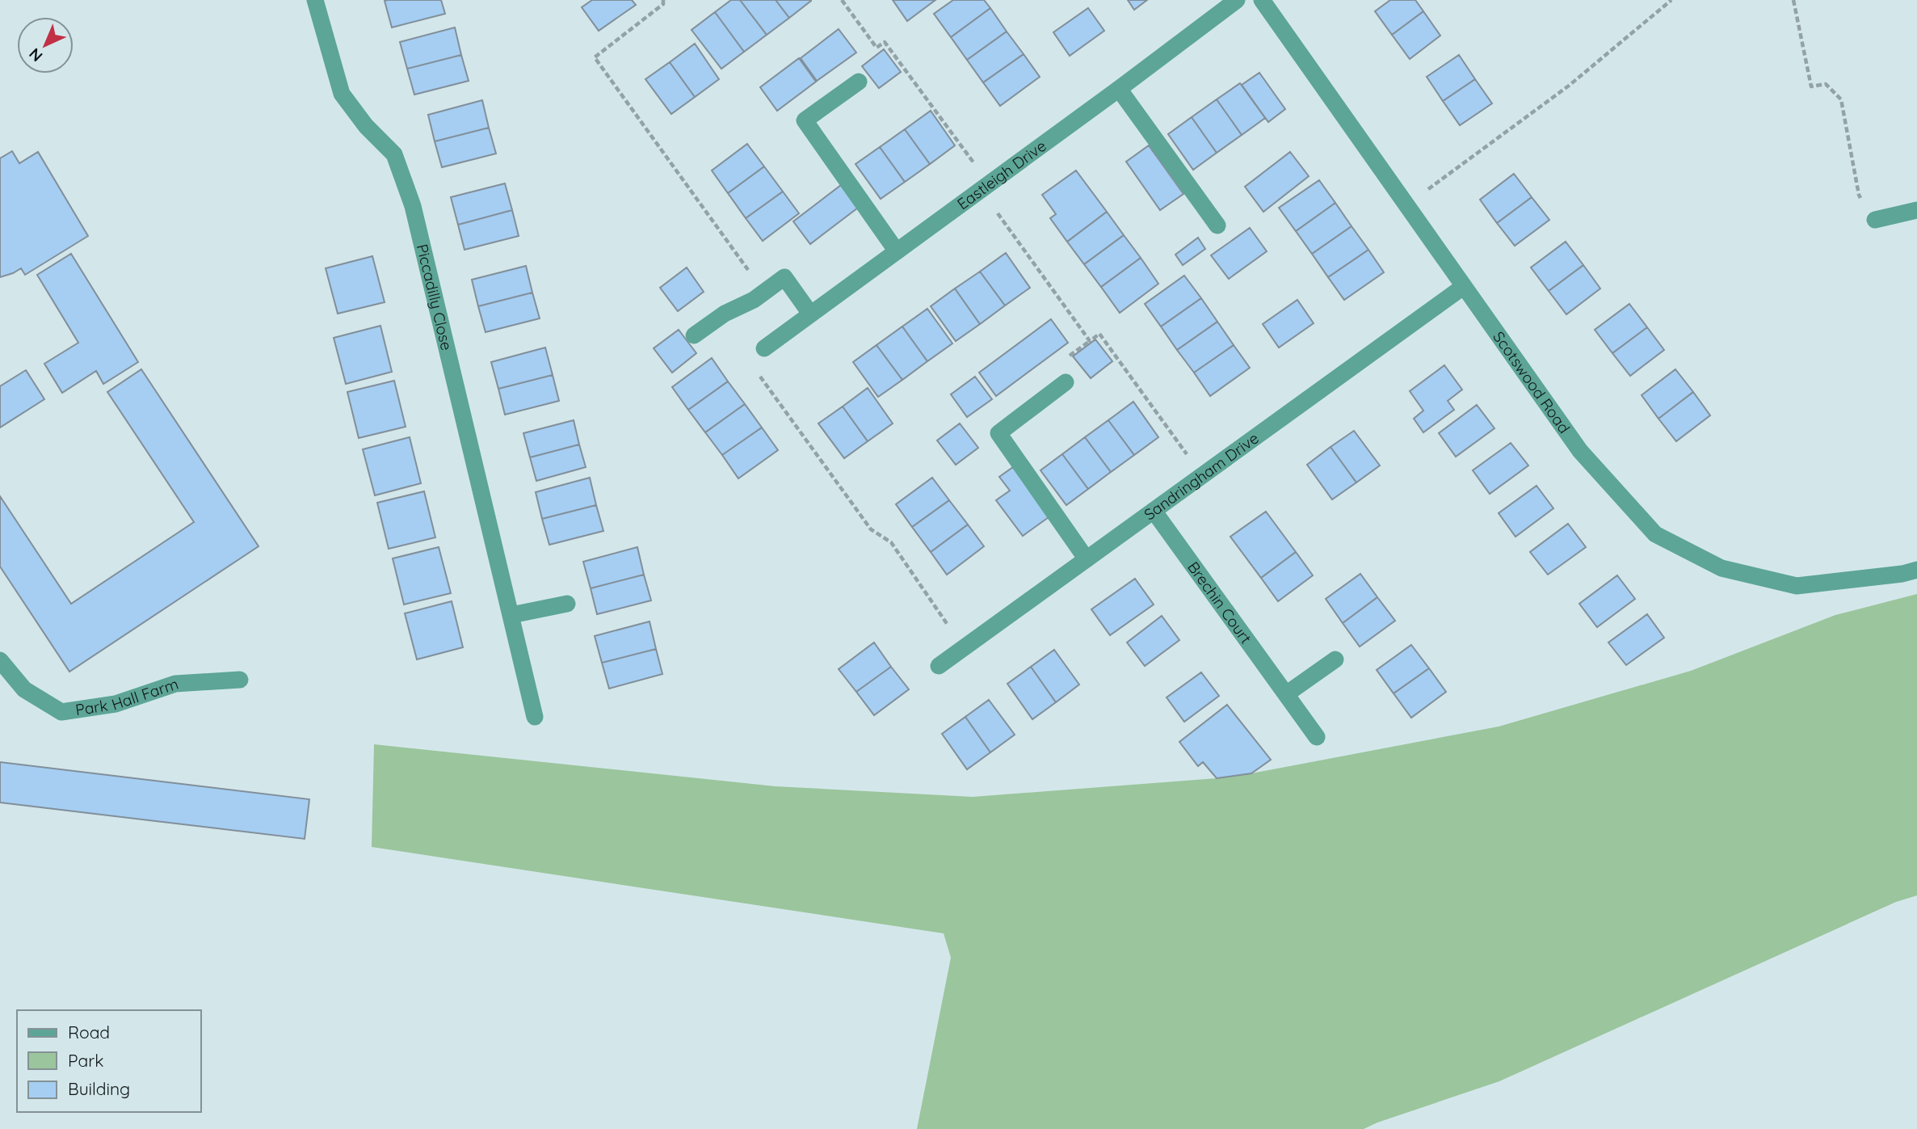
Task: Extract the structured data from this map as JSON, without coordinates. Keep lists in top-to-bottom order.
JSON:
{
  "streets": {
    "street": [
      "Eastleigh Drive",
      "Piccadilly Close",
      "Scotswood Road",
      "Sandringham Drive",
      "Brechin Court",
      "Park Hall Farm"
    ]
  },
  "crossings": [
    ["Scotswood Road", "Sandringham Drive"],
    ["Sandringham Drive", "Brechin Court"]
  ],
  "legend": ["Road", "Park", "Building"],
  "north": "bottom left"
}
